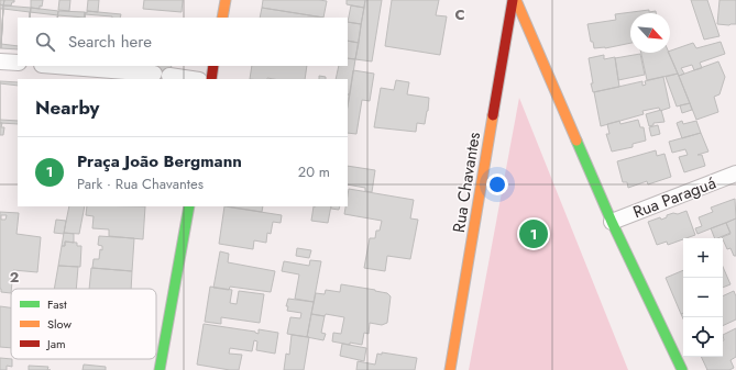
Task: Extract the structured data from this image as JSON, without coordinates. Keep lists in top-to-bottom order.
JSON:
{
  "streets": {
    "street": ["Rua Chavantes", "Rua Paraguá"]
  },
  "legend": ["Fast", "Slow", "Jam"],
  "north": "bottom right",
  "page": {
    "search": "Search here",
    "heading": "Nearby",
    "list": [
      {
        "mark": "1",
        "name": "Praça João Bergmann",
        "note": "Park · Rua Chavantes",
        "value": "20 m"
      }
    ],
    "pins": "1",
    "map_buttons": ["+", "−"]
  },
  "grid": {
    "columns": ["C"],
    "rows": ["2"]
  }
}
